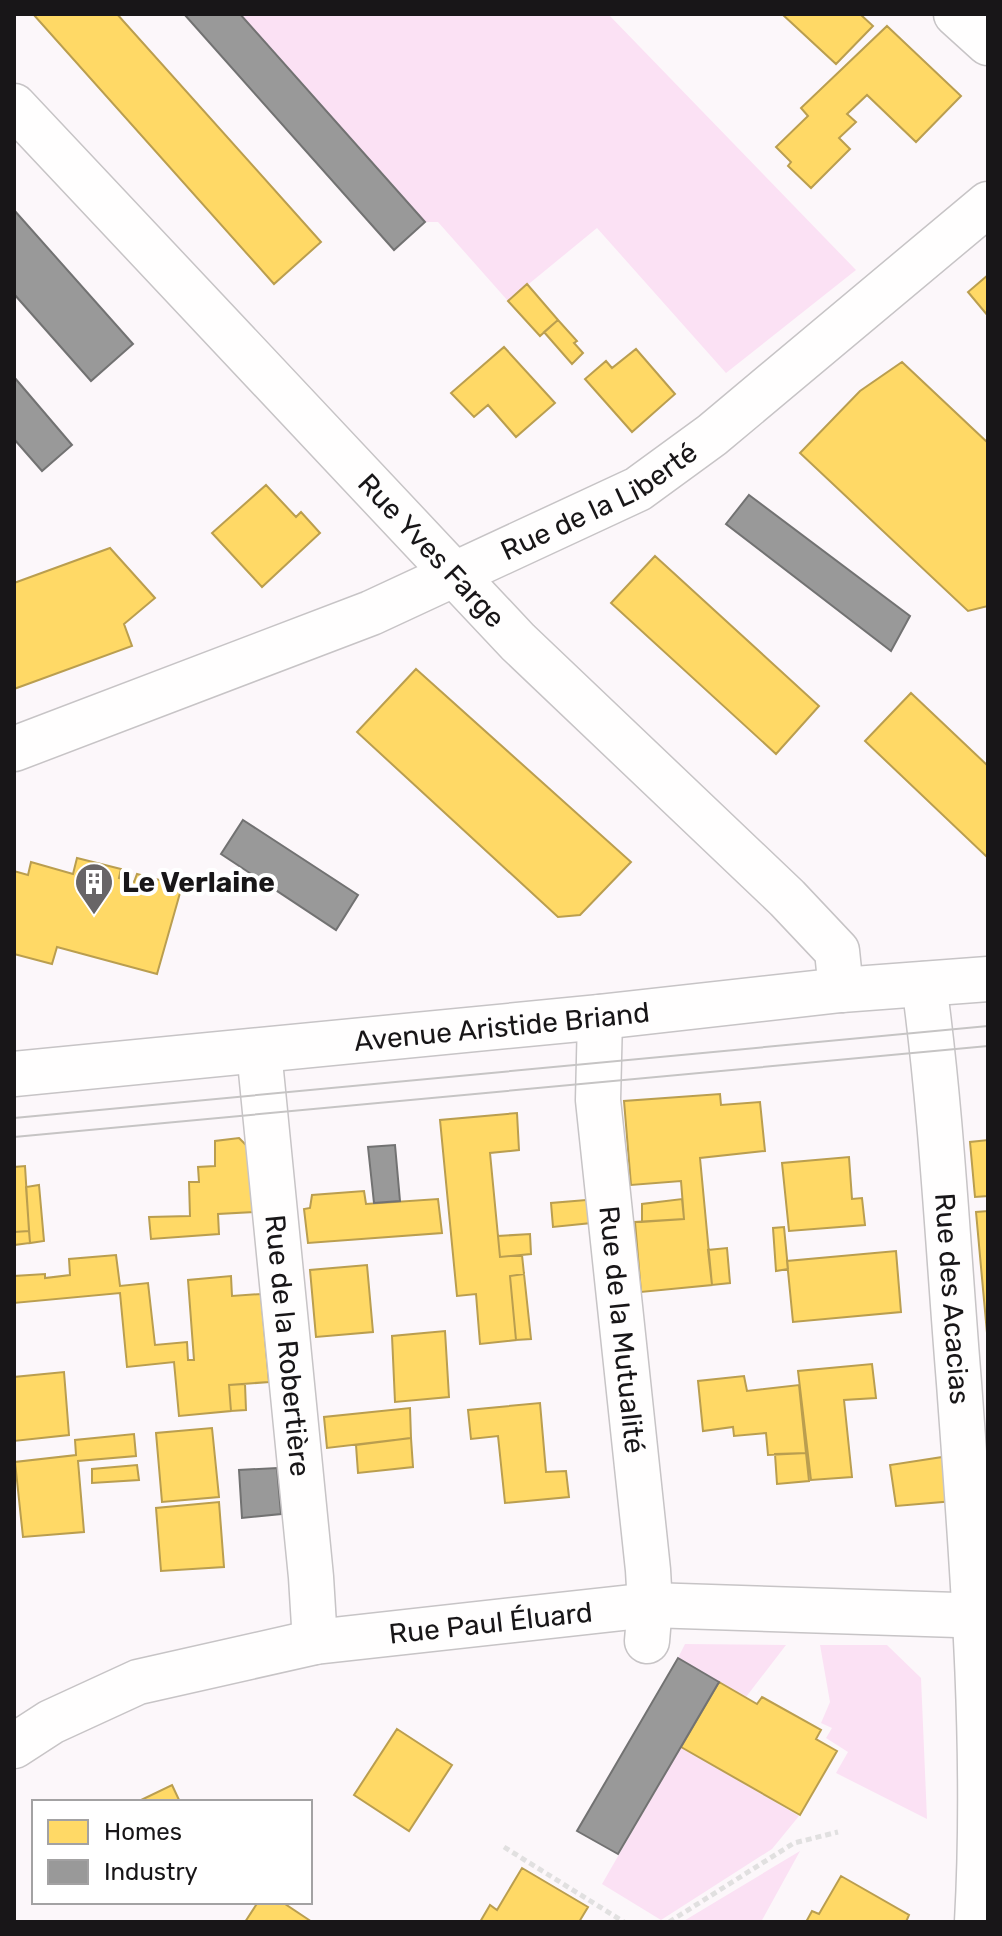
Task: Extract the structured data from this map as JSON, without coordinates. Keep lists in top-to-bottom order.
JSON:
{
  "streets": {
    "street": [
      "Rue de la Liberté",
      "Rue Yves Farge",
      "Avenue Aristide Briand",
      "Rue des Acacias",
      "Rue de la Mutualité",
      "Rue de la Robertière",
      "Rue Paul Éluard"
    ]
  },
  "crossings": [
    ["Rue de la Liberté", "Rue Yves Farge"],
    ["Rue Yves Farge", "Avenue Aristide Briand"],
    ["Avenue Aristide Briand", "Rue des Acacias"],
    ["Avenue Aristide Briand", "Rue de la Mutualité"],
    ["Avenue Aristide Briand", "Rue de la Robertière"],
    ["Rue des Acacias", "Rue Paul Éluard"],
    ["Rue de la Mutualité", "Rue Paul Éluard"],
    ["Rue de la Robertière", "Rue Paul Éluard"]
  ],
  "places": {
    "building": ["Le Verlaine"]
  },
  "legend": ["Homes", "Industry"]
}
